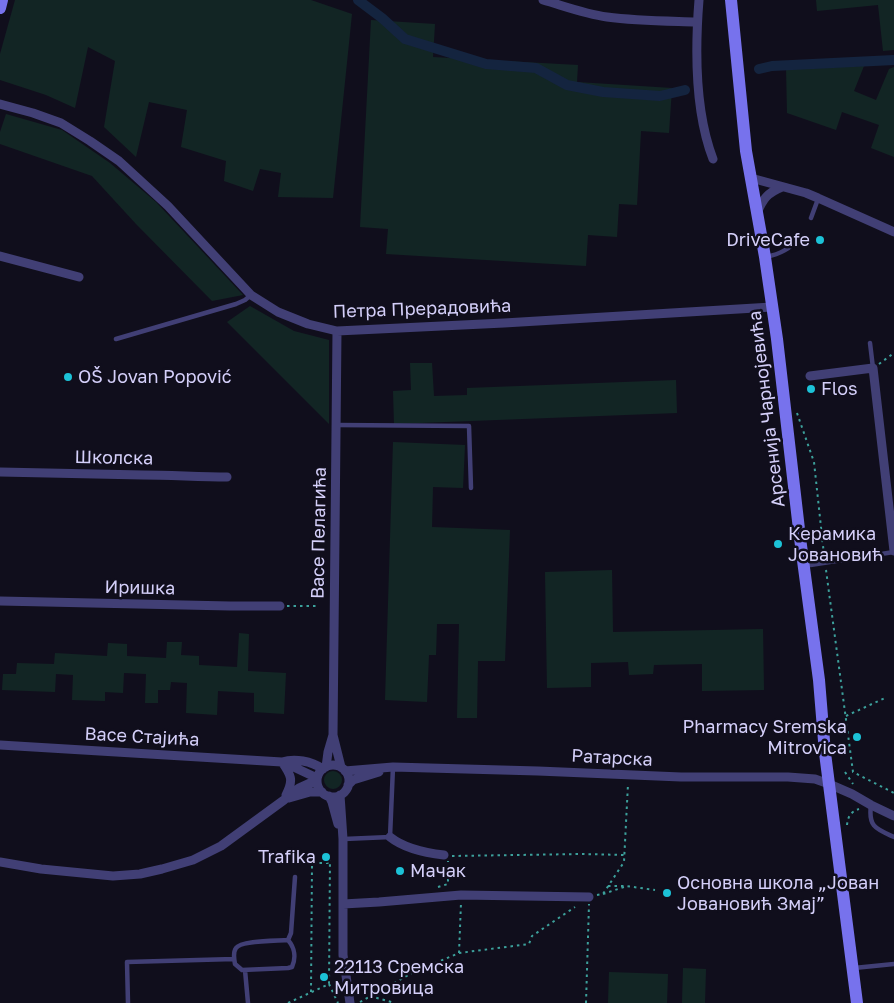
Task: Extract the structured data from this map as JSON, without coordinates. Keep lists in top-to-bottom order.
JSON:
{
  "streets": {
    "main road": ["Арсенија Чарнојевића"],
    "street": [
      "Петра Прерадовића",
      "Школска",
      "Васе Пелагића",
      "Иришка",
      "Васе Стајића",
      "Ратарска"
    ]
  },
  "crossings": [
    ["Петра Прерадовића", "Арсенија Чарнојевића"],
    ["Петра Прерадовића", "Васе Пелагића"],
    ["Арсенија Чарнојевића", "Ратарска"],
    ["Васе Пелагића", "Васе Стајића"],
    ["Васе Пелагића", "Ратарска"],
    ["Васе Стајића", "Ратарска"]
  ],
  "places": [
    "DriveCafe",
    "OŠ Jovan Popović",
    "Flos",
    "Керамика Јовановић",
    "Pharmacy Sremska Mitrovica",
    "Trafika",
    "Мачак",
    "Основна школа „Јован Јовановић Змај”",
    "22113 Сремска Митровица"
  ]
}
